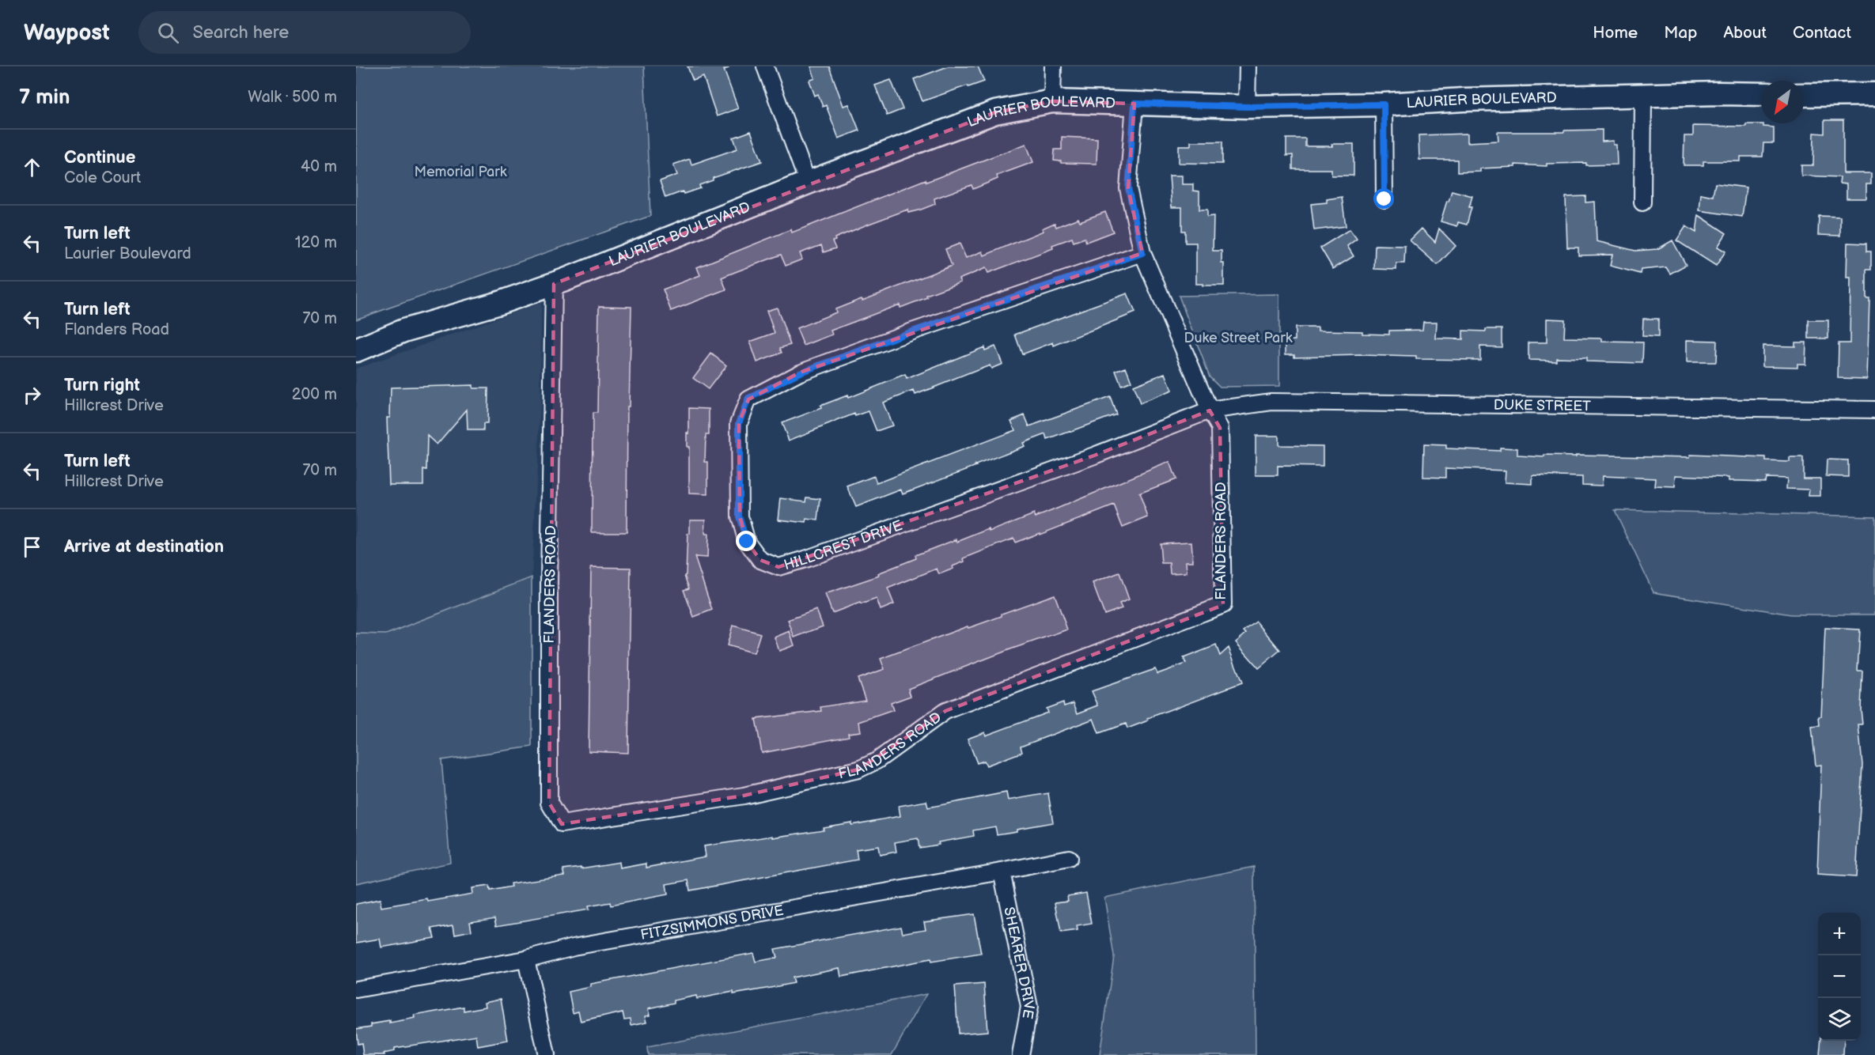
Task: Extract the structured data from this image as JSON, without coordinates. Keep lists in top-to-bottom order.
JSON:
{
  "streets": {
    "street": [
      "LAURIER BOULEVARD",
      "DUKE STREET",
      "FLANDERS ROAD",
      "HILLCREST DRIVE",
      "FITZSIMMONS DRIVE",
      "SHEARER DRIVE"
    ]
  },
  "crossings": [
    ["LAURIER BOULEVARD", "FLANDERS ROAD"],
    ["DUKE STREET", "FLANDERS ROAD"],
    ["DUKE STREET", "HILLCREST DRIVE"],
    ["FLANDERS ROAD", "HILLCREST DRIVE"],
    ["FITZSIMMONS DRIVE", "SHEARER DRIVE"]
  ],
  "parks": ["Memorial Park", "Duke Street Park"],
  "north": "bottom left",
  "page": {
    "header": "Waypost",
    "search": "Search here",
    "nav": [
      "Home",
      "Map",
      "About",
      "Contact"
    ],
    "heading": ["7 min", "Walk · 500 m"],
    "list": [
      ["Continue", "Cole Court", "40 m"],
      ["Turn left", "Laurier Boulevard", "120 m"],
      ["Turn left", "Flanders Road", "70 m"],
      ["Turn right", "Hillcrest Drive", "200 m"],
      ["Turn left", "Hillcrest Drive", "70 m"],
      "Arrive at destination"
    ],
    "map_buttons": ["+", "−"]
  }
}
